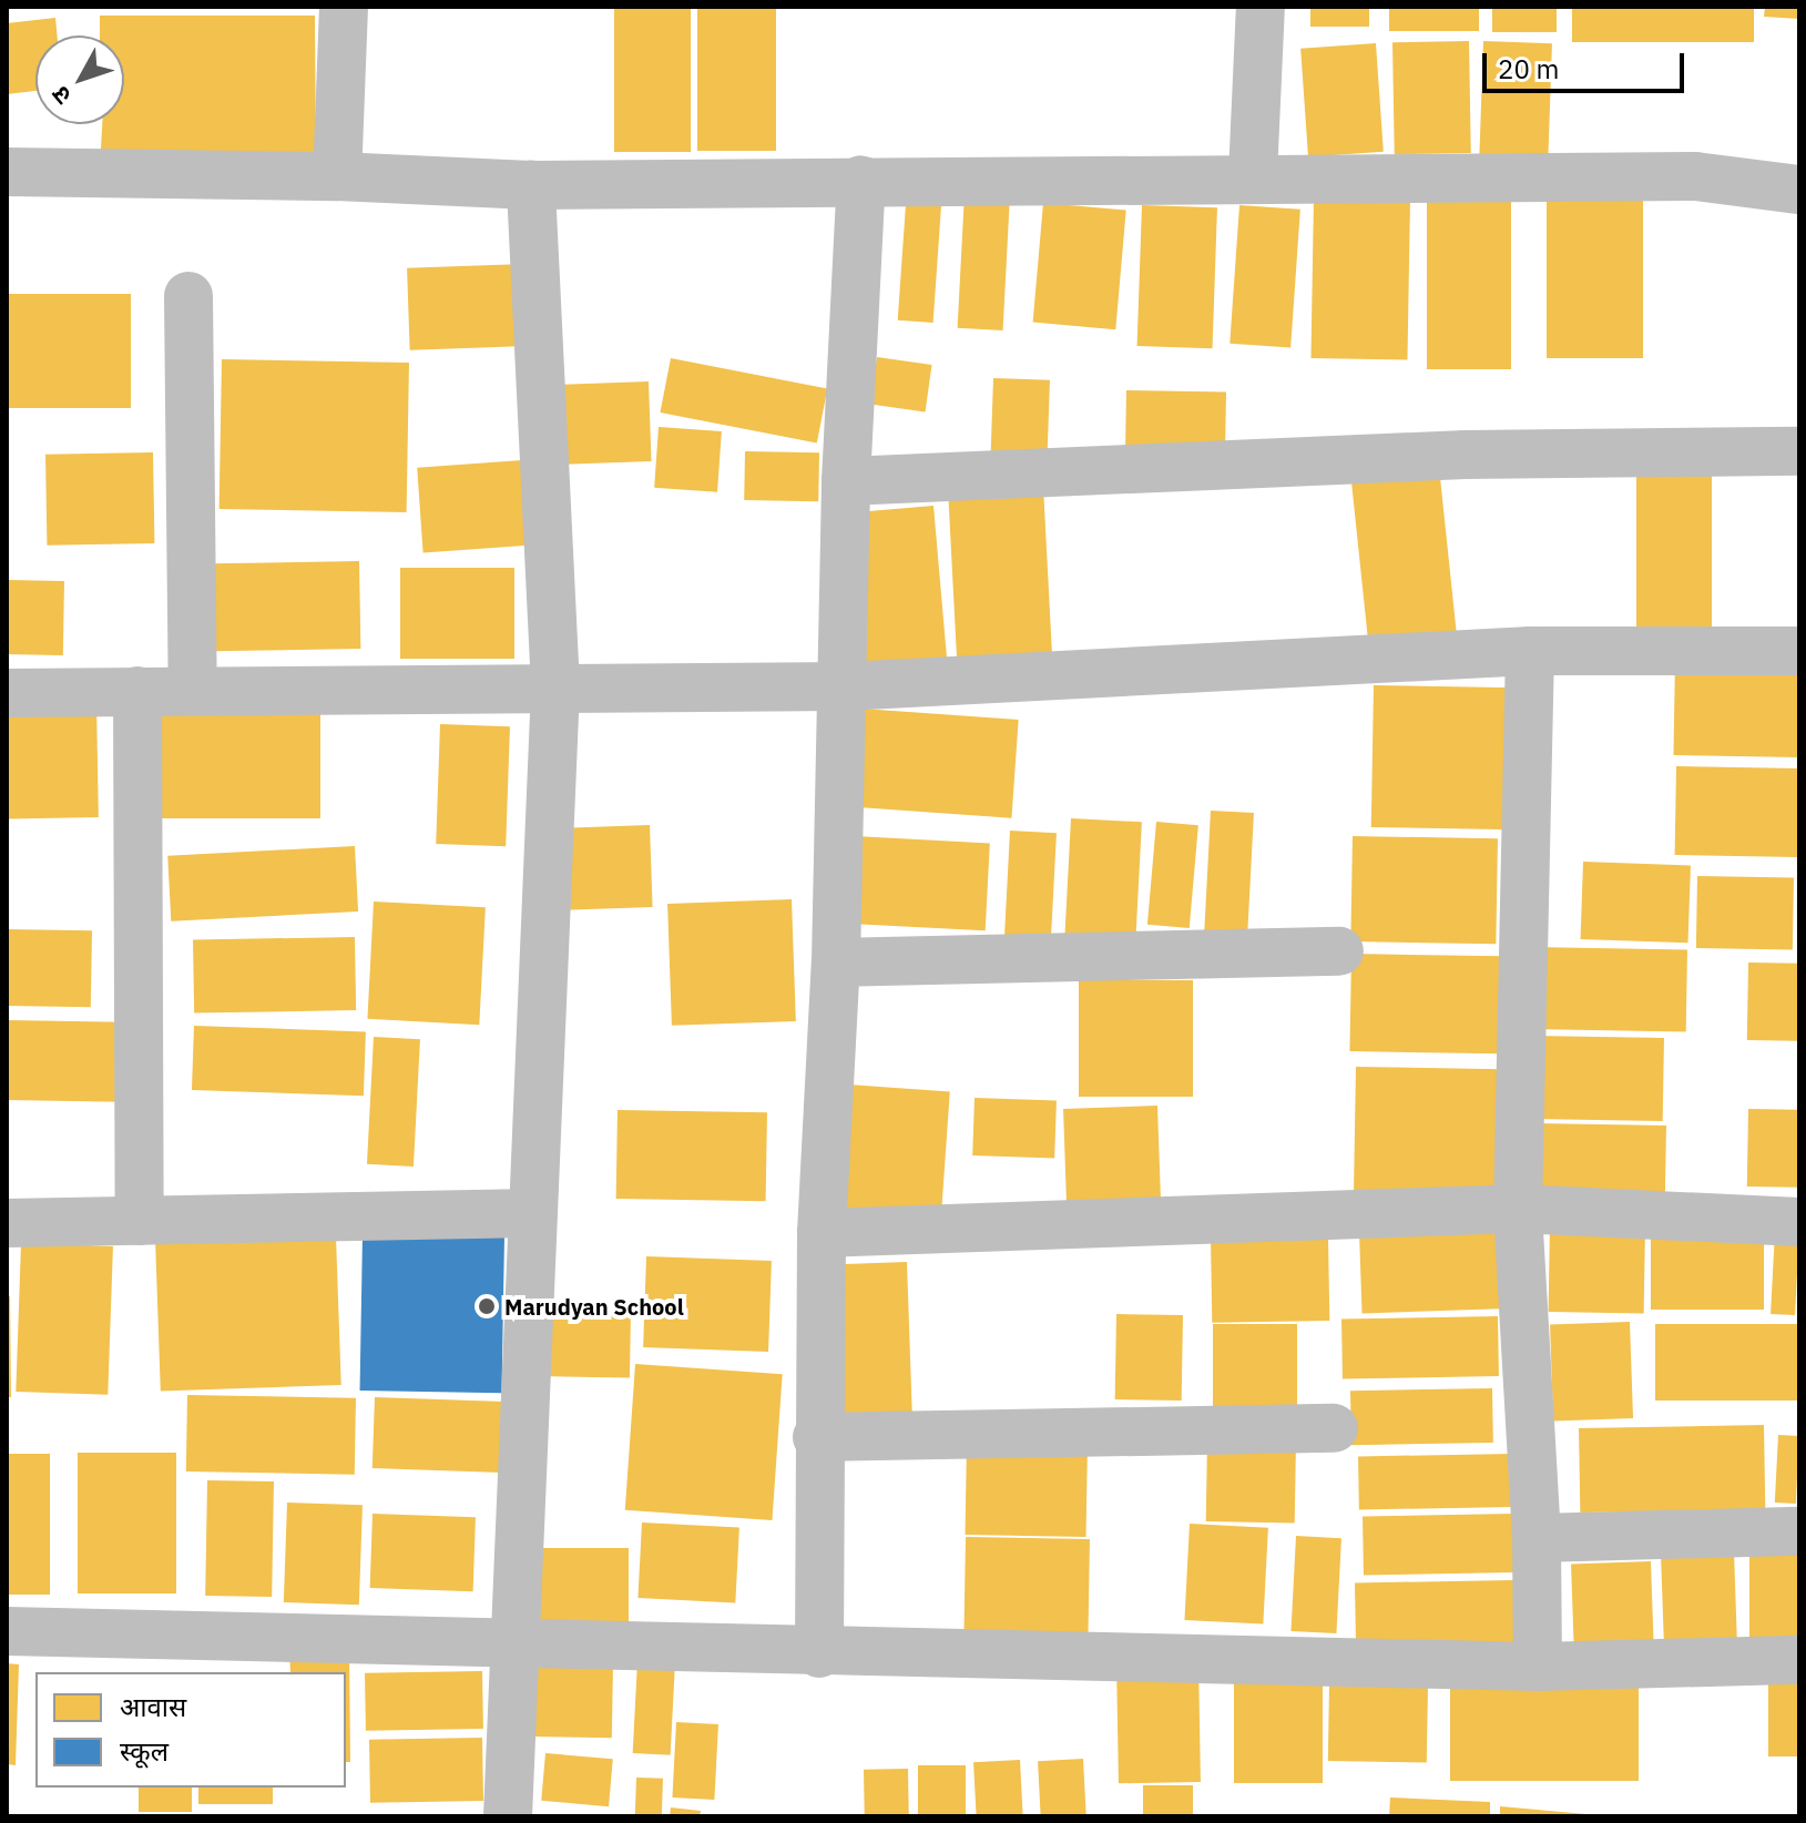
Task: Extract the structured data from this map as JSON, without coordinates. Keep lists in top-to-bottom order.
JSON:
{
  "places": ["Marudyan School"],
  "legend": ["आवास", "स्कूल"],
  "scale_bar": "20 m",
  "north": "bottom left"
}
